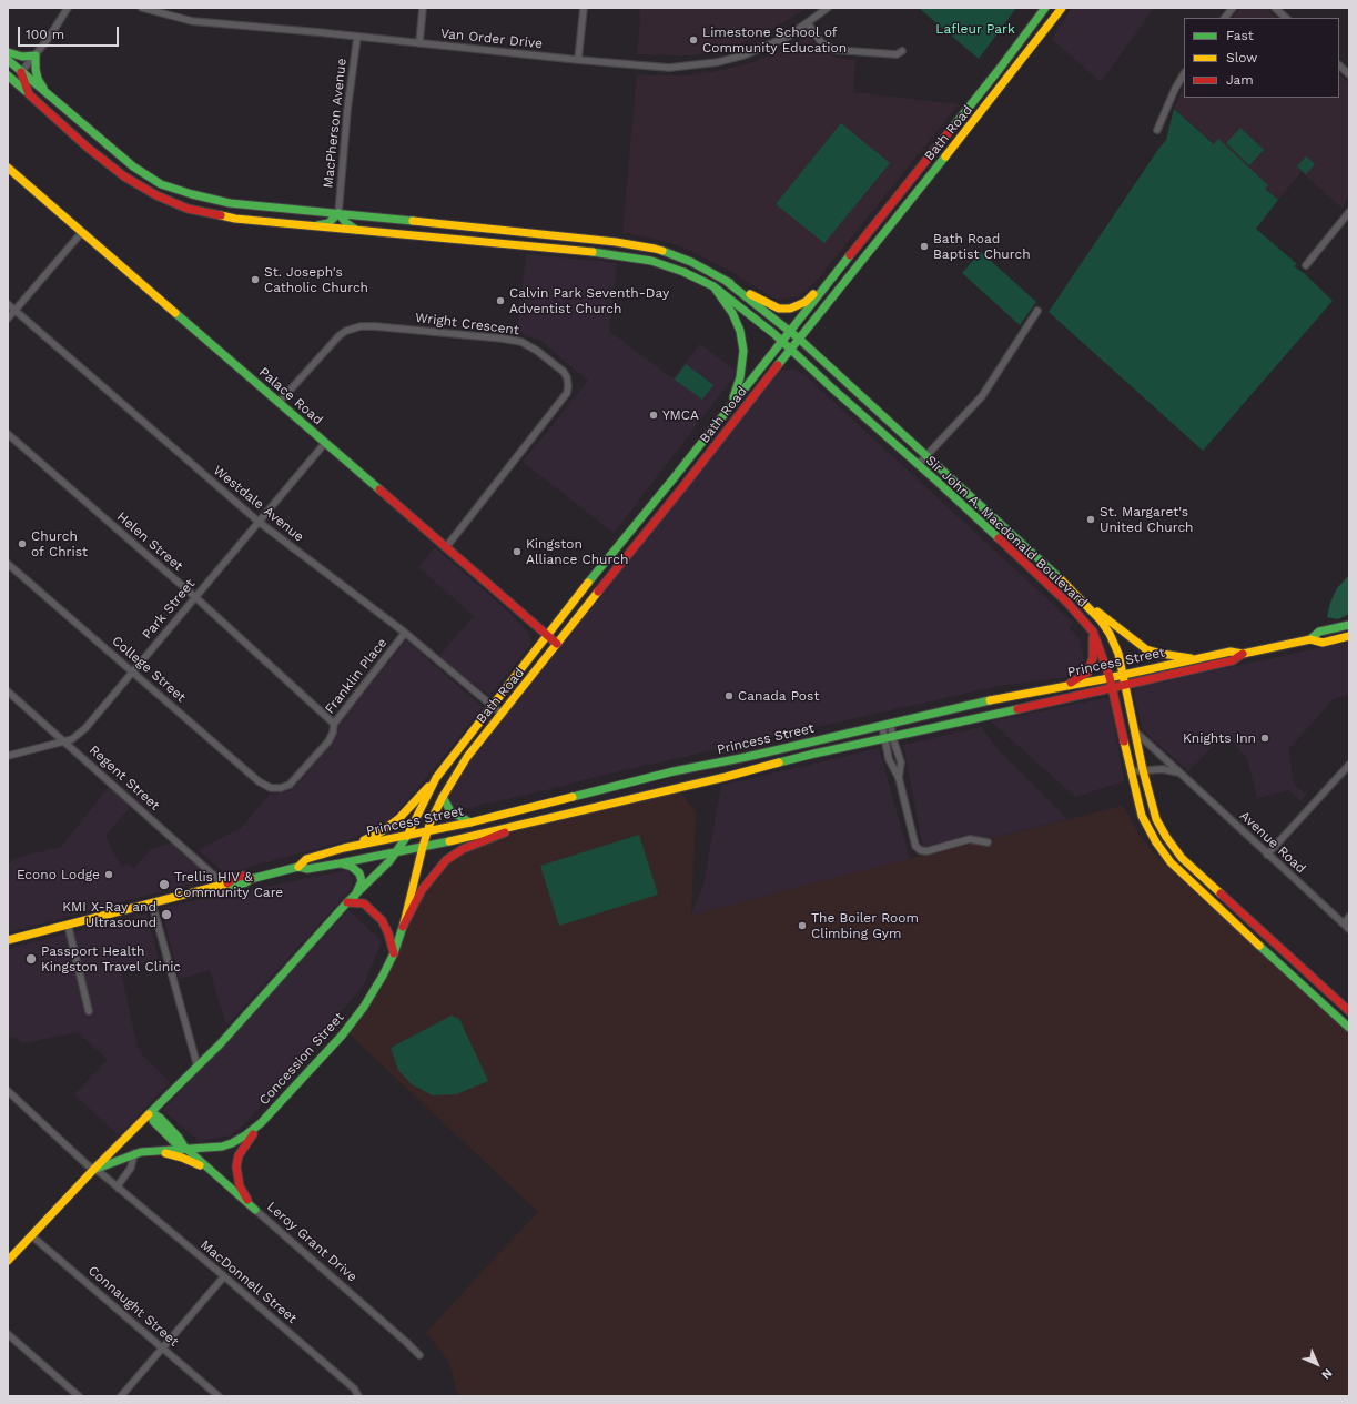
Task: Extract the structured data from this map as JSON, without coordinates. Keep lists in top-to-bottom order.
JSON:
{
  "streets": {
    "main road": [
      "Bath Road",
      "Palace Road",
      "Sir John A. Macdonald Boulevard",
      "Princess Street",
      "Concession Street",
      "Leroy Grant Drive"
    ],
    "street": [
      "Van Order Drive",
      "MacPherson Avenue",
      "Wright Crescent",
      "Westdale Avenue",
      "Helen Street",
      "Park Street",
      "College Street",
      "Franklin Place",
      "Regent Street",
      "Avenue Road",
      "MacDonnell Street",
      "Connaught Street"
    ]
  },
  "crossings": [
    ["Van Order Drive", "MacPherson Avenue"],
    ["Bath Road", "Palace Road"],
    ["Bath Road", "Westdale Avenue"],
    ["Bath Road", "Sir John A. Macdonald Boulevard"],
    ["Bath Road", "Princess Street"],
    ["Bath Road", "Concession Street"],
    ["Wright Crescent", "Palace Road"],
    ["Palace Road", "Park Street"],
    ["Westdale Avenue", "Park Street"],
    ["Westdale Avenue", "Franklin Place"],
    ["Sir John A. Macdonald Boulevard", "Princess Street"],
    ["Sir John A. Macdonald Boulevard", "Avenue Road"],
    ["Helen Street", "Park Street"],
    ["Helen Street", "Franklin Place"],
    ["Park Street", "College Street"],
    ["Park Street", "Regent Street"],
    ["Princess Street", "Regent Street"],
    ["Princess Street", "Concession Street"],
    ["College Street", "Franklin Place"],
    ["Concession Street", "Leroy Grant Drive"],
    ["Concession Street", "MacDonnell Street"],
    ["Concession Street", "Connaught Street"]
  ],
  "parks": ["Lafleur Park"],
  "places": [
    "Limestone School of Community Education",
    "Bath Road Baptist Church",
    "St. Joseph's Catholic Church",
    "Calvin Park Seventh-Day Adventist Church",
    "YMCA",
    "St. Margaret's United Church",
    "Church of Christ",
    "Kingston Alliance Church",
    "Canada Post",
    "Knights Inn",
    "Econo Lodge",
    "Trellis HIV & Community Care",
    "KMI X-Ray and Ultrasound",
    "The Boiler Room Climbing Gym",
    "Passport Health Kingston Travel Clinic"
  ],
  "legend": ["Fast", "Slow", "Jam"],
  "scale_bar": "100 m",
  "north": "bottom right"
}
